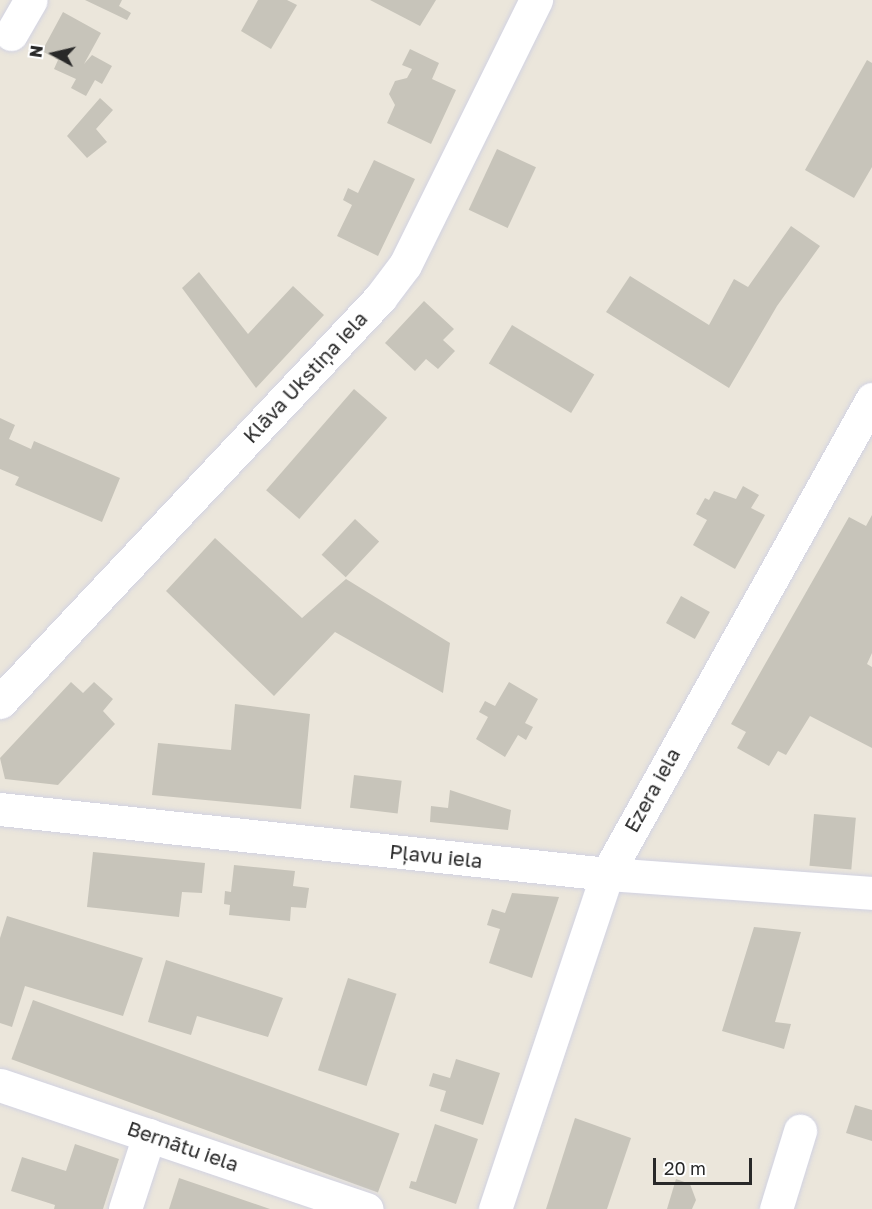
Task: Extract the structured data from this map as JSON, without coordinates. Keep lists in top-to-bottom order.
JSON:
{
  "streets": {
    "street": [
      "Klāva Ukstiņa iela",
      "Ezera iela",
      "Pļavu iela",
      "Bernātu iela"
    ]
  },
  "crossings": [
    ["Ezera iela", "Pļavu iela"]
  ],
  "scale_bar": "20 m",
  "north": "left"
}
